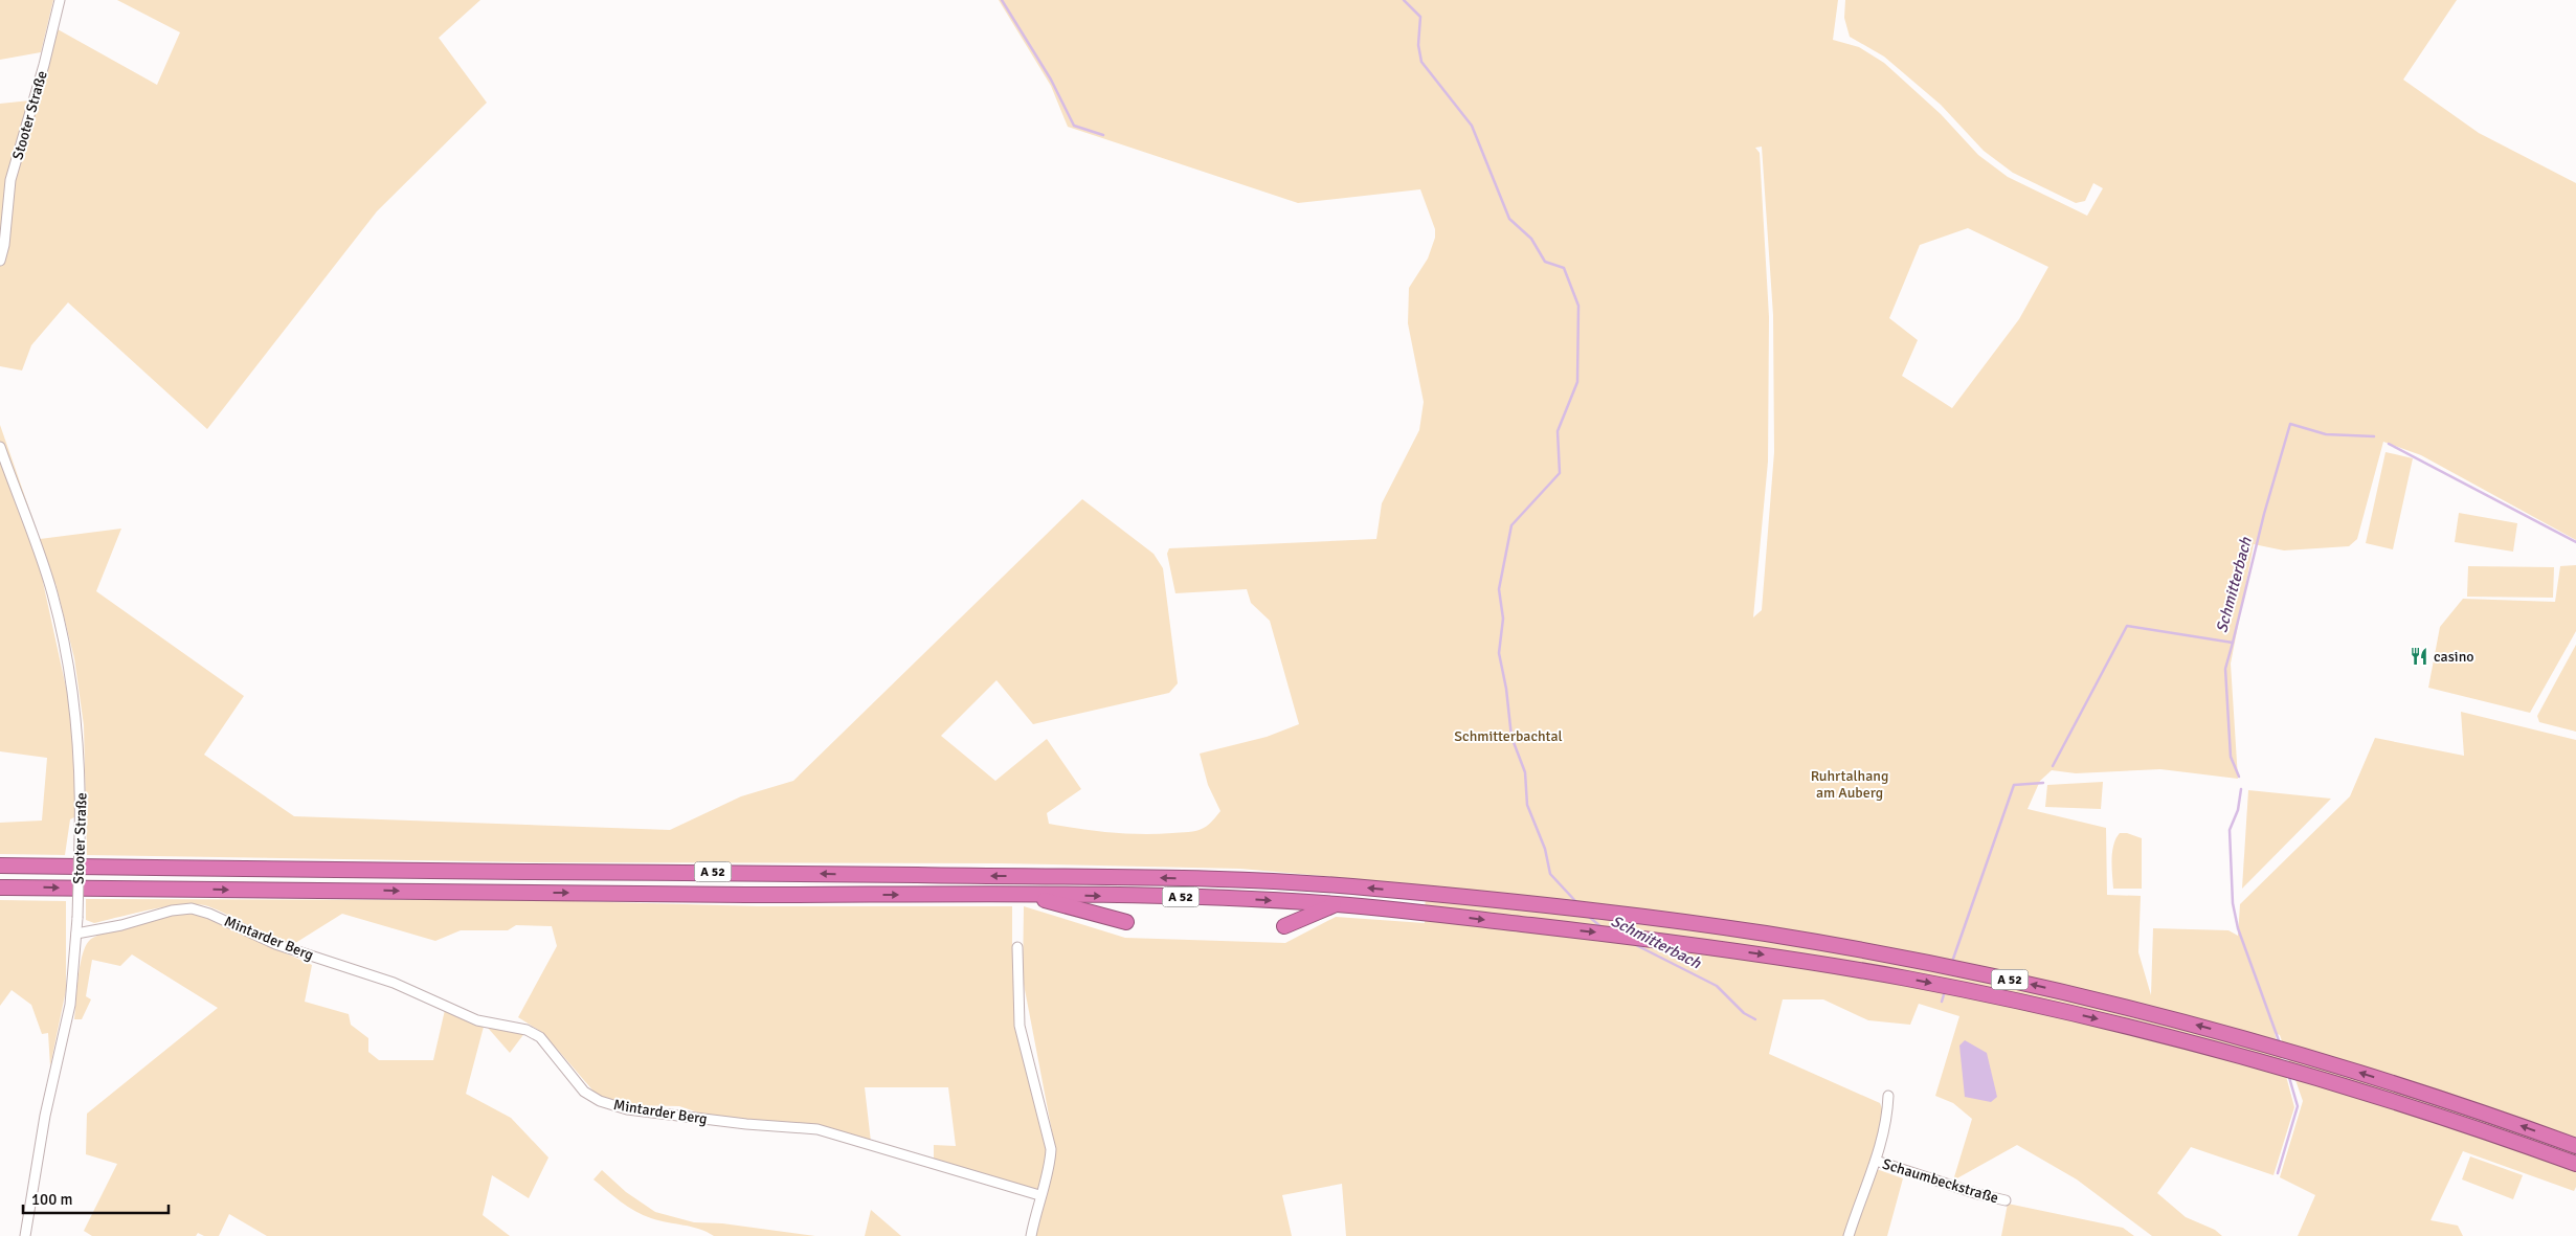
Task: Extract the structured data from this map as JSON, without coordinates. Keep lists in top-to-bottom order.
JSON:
{
  "streets": {
    "highway": ["A 52"],
    "street": ["Stooter Straße", "Mintarder Berg", "Schaumbeckstraße"]
  },
  "crossings": [
    ["Stooter Straße", "Mintarder Berg"]
  ],
  "water": ["Schmitterbach"],
  "parks": ["Schmitterbachtal", "Ruhrtalhang am Auberg"],
  "places": {
    "restaurant": ["casino"]
  },
  "scale_bar": "100 m"
}
